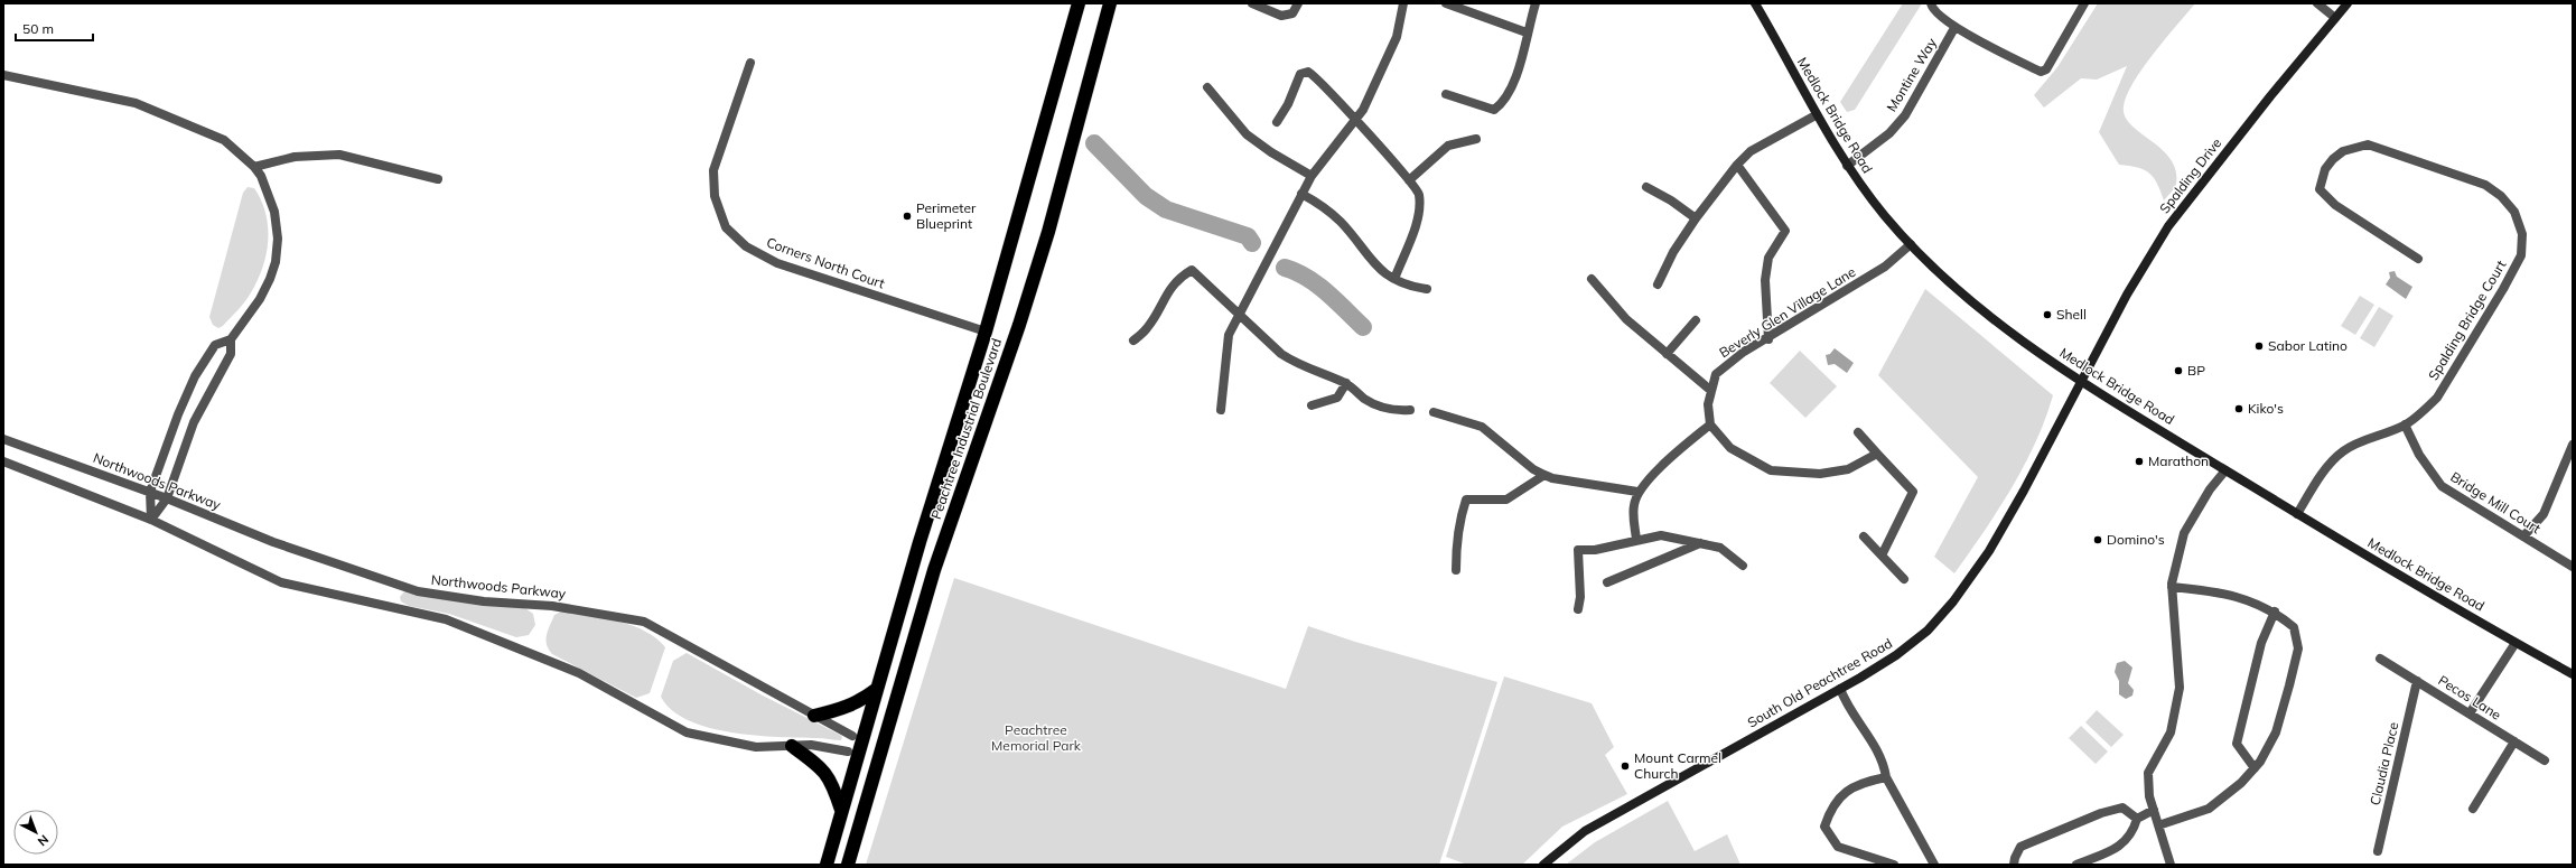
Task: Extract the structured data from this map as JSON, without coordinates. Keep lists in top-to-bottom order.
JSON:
{
  "streets": {
    "highway": ["Peachtree Industrial Boulevard"],
    "main road": ["Medlock Bridge Road", "Spalding Drive", "South Old Peachtree Road"],
    "street": [
      "Montine Way",
      "Corners North Court",
      "Beverly Glen Village Lane",
      "Spalding Bridge Court",
      "Northwoods Parkway",
      "Bridge Mill Court",
      "Pecos Lane",
      "Claudia Place"
    ]
  },
  "crossings": [
    ["Montine Way", "Medlock Bridge Road"],
    ["Medlock Bridge Road", "Spalding Drive"],
    ["Medlock Bridge Road", "Beverly Glen Village Lane"],
    ["Medlock Bridge Road", "Spalding Bridge Court"],
    ["Medlock Bridge Road", "South Old Peachtree Road"],
    ["Spalding Drive", "South Old Peachtree Road"],
    ["Corners North Court", "Peachtree Industrial Boulevard"],
    ["Spalding Bridge Court", "Bridge Mill Court"],
    ["Pecos Lane", "Claudia Place"]
  ],
  "parks": ["Peachtree Memorial Park"],
  "places": [
    "Perimeter Blueprint",
    "Shell",
    "Sabor Latino",
    "BP",
    "Kiko's",
    "Marathon",
    "Domino's",
    "Mount Carmel Church"
  ],
  "scale_bar": "50 m",
  "north": "bottom right"
}
